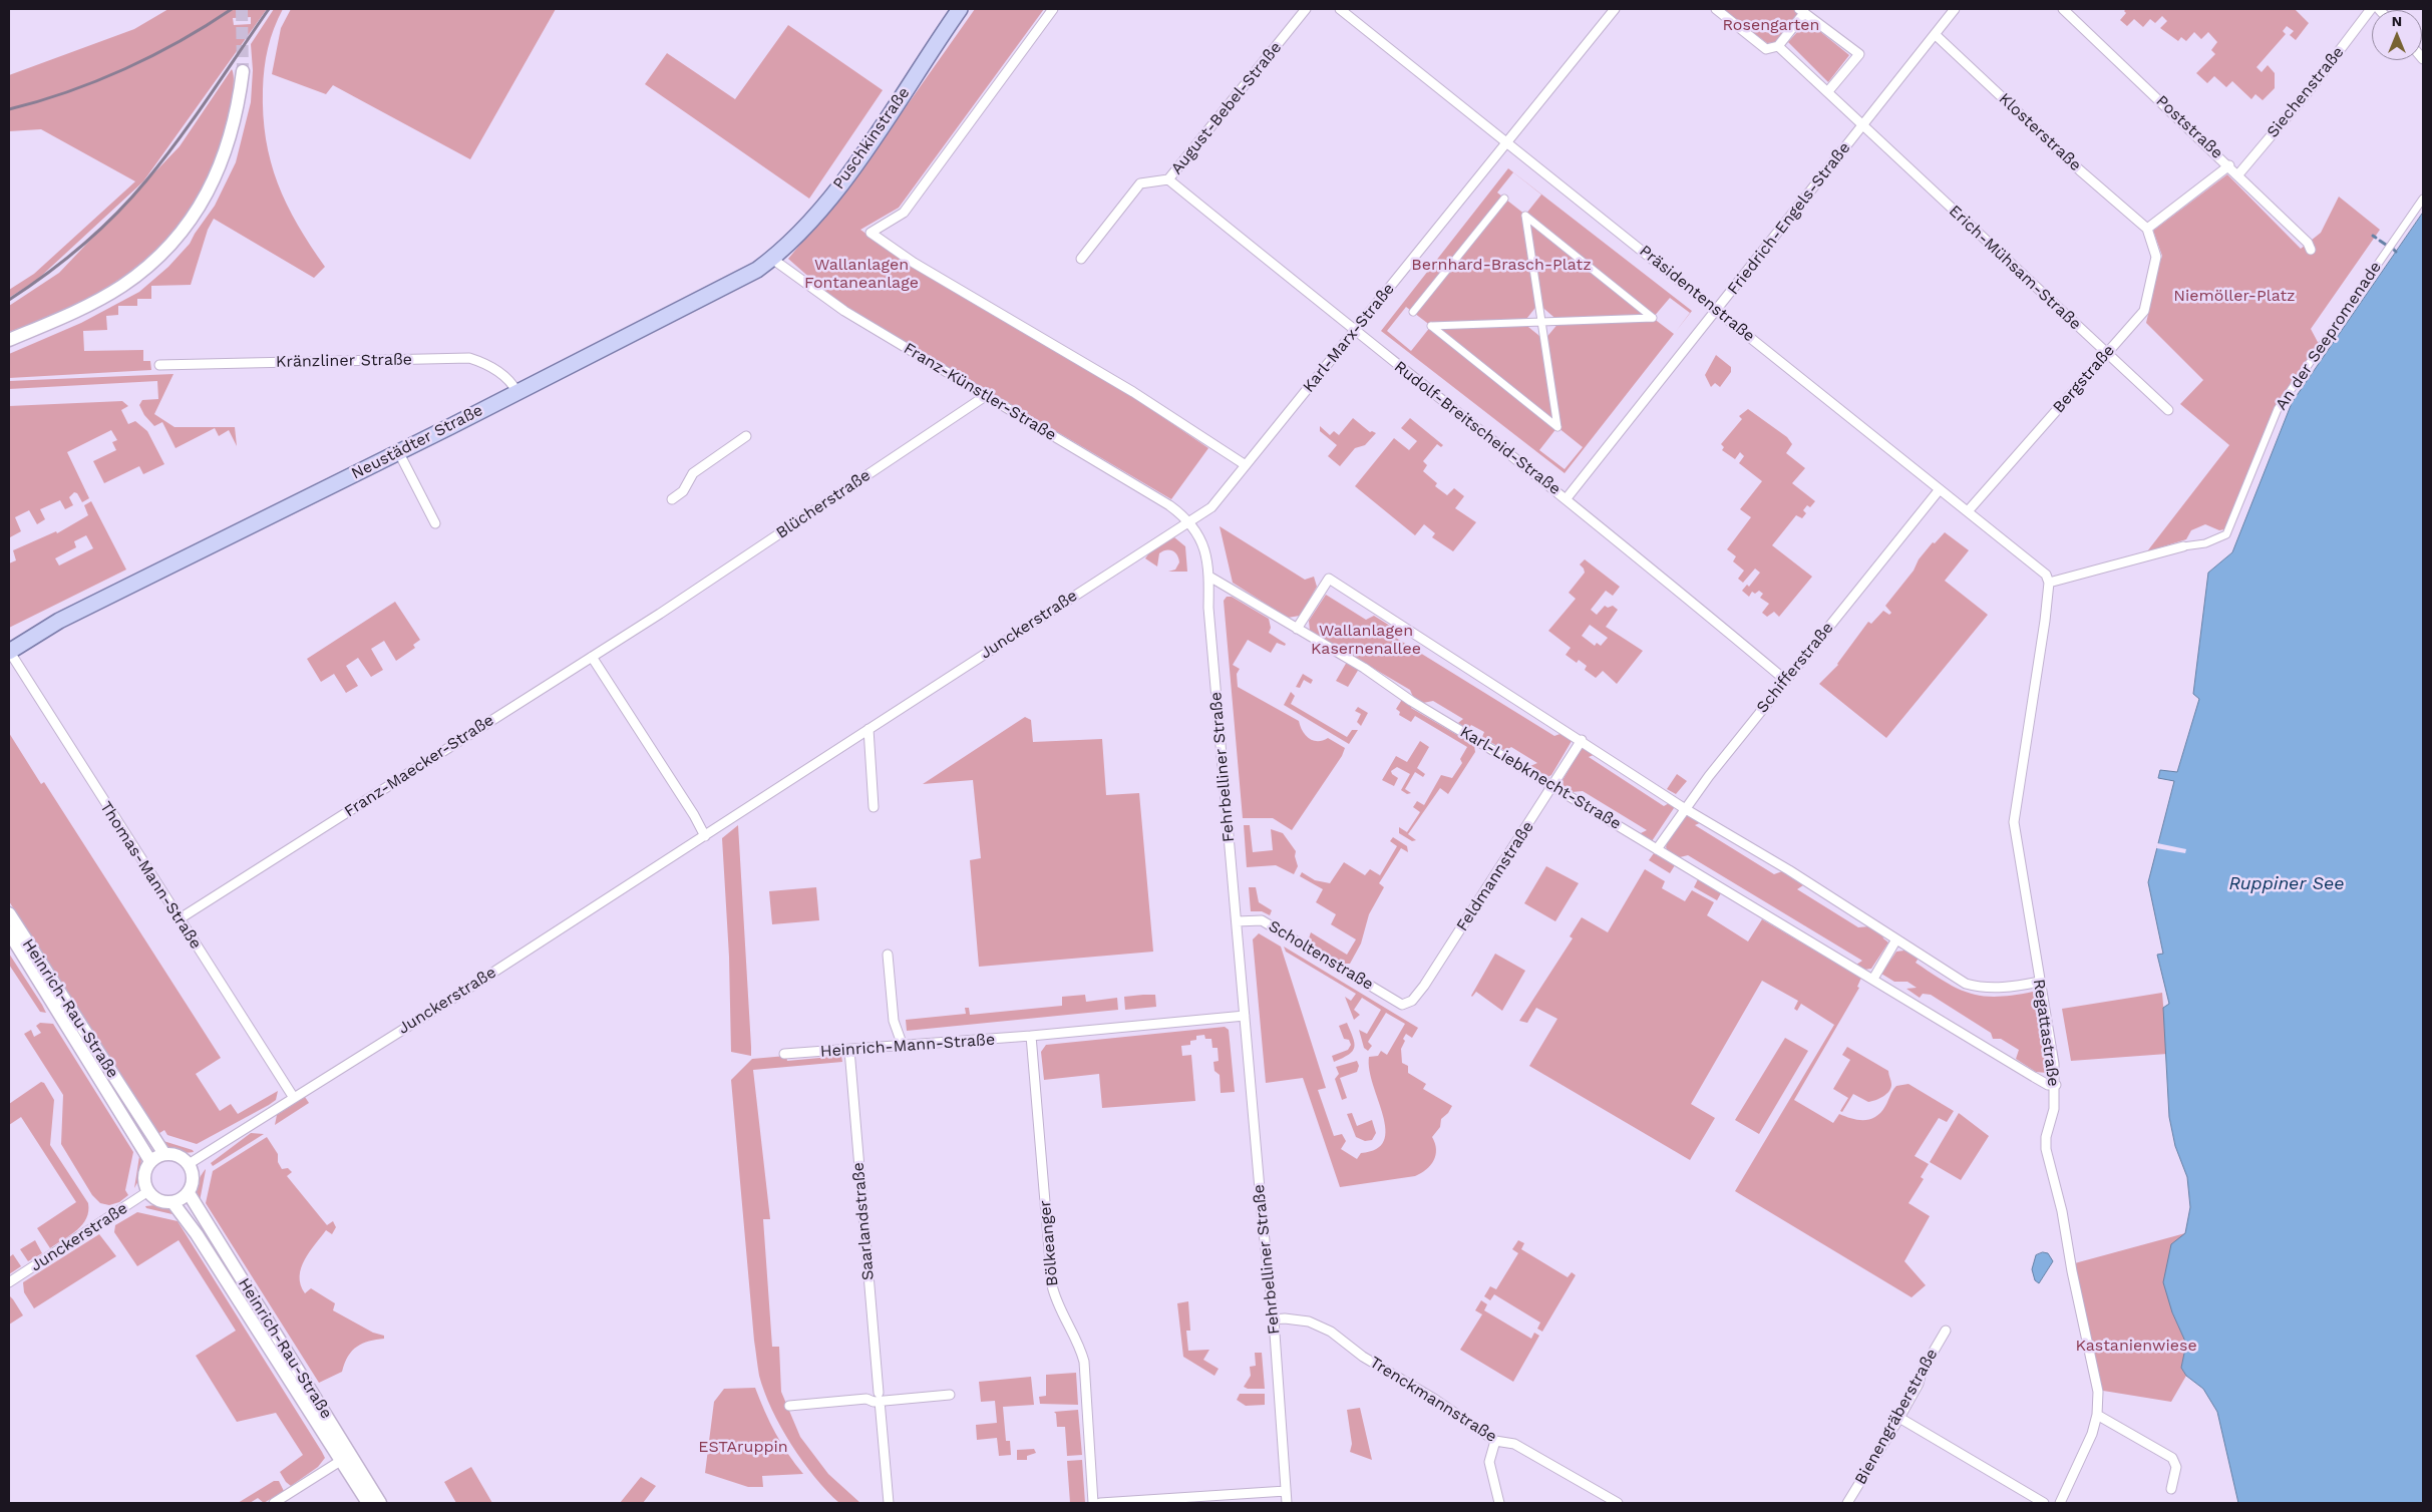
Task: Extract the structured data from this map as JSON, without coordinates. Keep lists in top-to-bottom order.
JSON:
{
  "streets": {
    "main road": ["Puschkinstraße", "Neustädter Straße", "Heinrich-Rau-Straße"],
    "street": [
      "Siechenstraße",
      "August-Bebel-Straße",
      "Poststraße",
      "Klosterstraße",
      "Friedrich-Engels-Straße",
      "Erich-Mühsam-Straße",
      "Präsidentenstraße",
      "An der Seepromenade",
      "Karl-Marx-Straße",
      "Kränzliner Straße",
      "Bergstraße",
      "Franz-Künstler-Straße",
      "Rudolf-Breitscheid-Straße",
      "Blücherstraße",
      "Junckerstraße",
      "Schifferstraße",
      "Franz-Maecker-Straße",
      "Fehrbelliner Straße",
      "Karl-Liebknecht-Straße",
      "Thomas-Mann-Straße",
      "Feldmannstraße",
      "Scholtenstraße",
      "Regattastraße",
      "Heinrich-Mann-Straße",
      "Saarlandstraße",
      "Bölkeanger",
      "Trenckmannstraße",
      "Bienengräberstraße"
    ]
  },
  "crossings": [
    ["Siechenstraße", "Poststraße"],
    ["August-Bebel-Straße", "Rudolf-Breitscheid-Straße"],
    ["Klosterstraße", "Friedrich-Engels-Straße"],
    ["Klosterstraße", "Bergstraße"],
    ["Puschkinstraße", "Franz-Künstler-Straße"],
    ["Puschkinstraße", "Neustädter Straße"],
    ["Friedrich-Engels-Straße", "Erich-Mühsam-Straße"],
    ["Friedrich-Engels-Straße", "Präsidentenstraße"],
    ["Friedrich-Engels-Straße", "Rudolf-Breitscheid-Straße"],
    ["Erich-Mühsam-Straße", "Bergstraße"],
    ["Präsidentenstraße", "An der Seepromenade"],
    ["Präsidentenstraße", "Karl-Marx-Straße"],
    ["Präsidentenstraße", "Bergstraße"],
    ["Präsidentenstraße", "Schifferstraße"],
    ["Präsidentenstraße", "Regattastraße"],
    ["An der Seepromenade", "Regattastraße"],
    ["Karl-Marx-Straße", "Franz-Künstler-Straße"],
    ["Karl-Marx-Straße", "Rudolf-Breitscheid-Straße"],
    ["Karl-Marx-Straße", "Junckerstraße"],
    ["Karl-Marx-Straße", "Fehrbelliner Straße"],
    ["Kränzliner Straße", "Neustädter Straße"],
    ["Franz-Künstler-Straße", "Neustädter Straße"],
    ["Franz-Künstler-Straße", "Blücherstraße"],
    ["Franz-Künstler-Straße", "Junckerstraße"],
    ["Franz-Künstler-Straße", "Fehrbelliner Straße"],
    ["Rudolf-Breitscheid-Straße", "Schifferstraße"],
    ["Neustädter Straße", "Thomas-Mann-Straße"],
    ["Blücherstraße", "Franz-Maecker-Straße"],
    ["Junckerstraße", "Fehrbelliner Straße"],
    ["Junckerstraße", "Thomas-Mann-Straße"],
    ["Junckerstraße", "Heinrich-Rau-Straße"],
    ["Schifferstraße", "Karl-Liebknecht-Straße"],
    ["Franz-Maecker-Straße", "Thomas-Mann-Straße"],
    ["Fehrbelliner Straße", "Karl-Liebknecht-Straße"],
    ["Fehrbelliner Straße", "Scholtenstraße"],
    ["Fehrbelliner Straße", "Trenckmannstraße"],
    ["Karl-Liebknecht-Straße", "Feldmannstraße"],
    ["Karl-Liebknecht-Straße", "Regattastraße"],
    ["Feldmannstraße", "Scholtenstraße"],
    ["Heinrich-Mann-Straße", "Saarlandstraße"],
    ["Heinrich-Mann-Straße", "Bölkeanger"]
  ],
  "water": ["Ruppiner See"],
  "parks": [
    "Rosengarten",
    "Wallanlagen Fontaneanlage",
    "Bernhard-Brasch-Platz",
    "Niemöller-Platz",
    "Wallanlagen Kasernenallee",
    "Kastanienwiese",
    "ESTAruppin"
  ],
  "north": "top"
}
